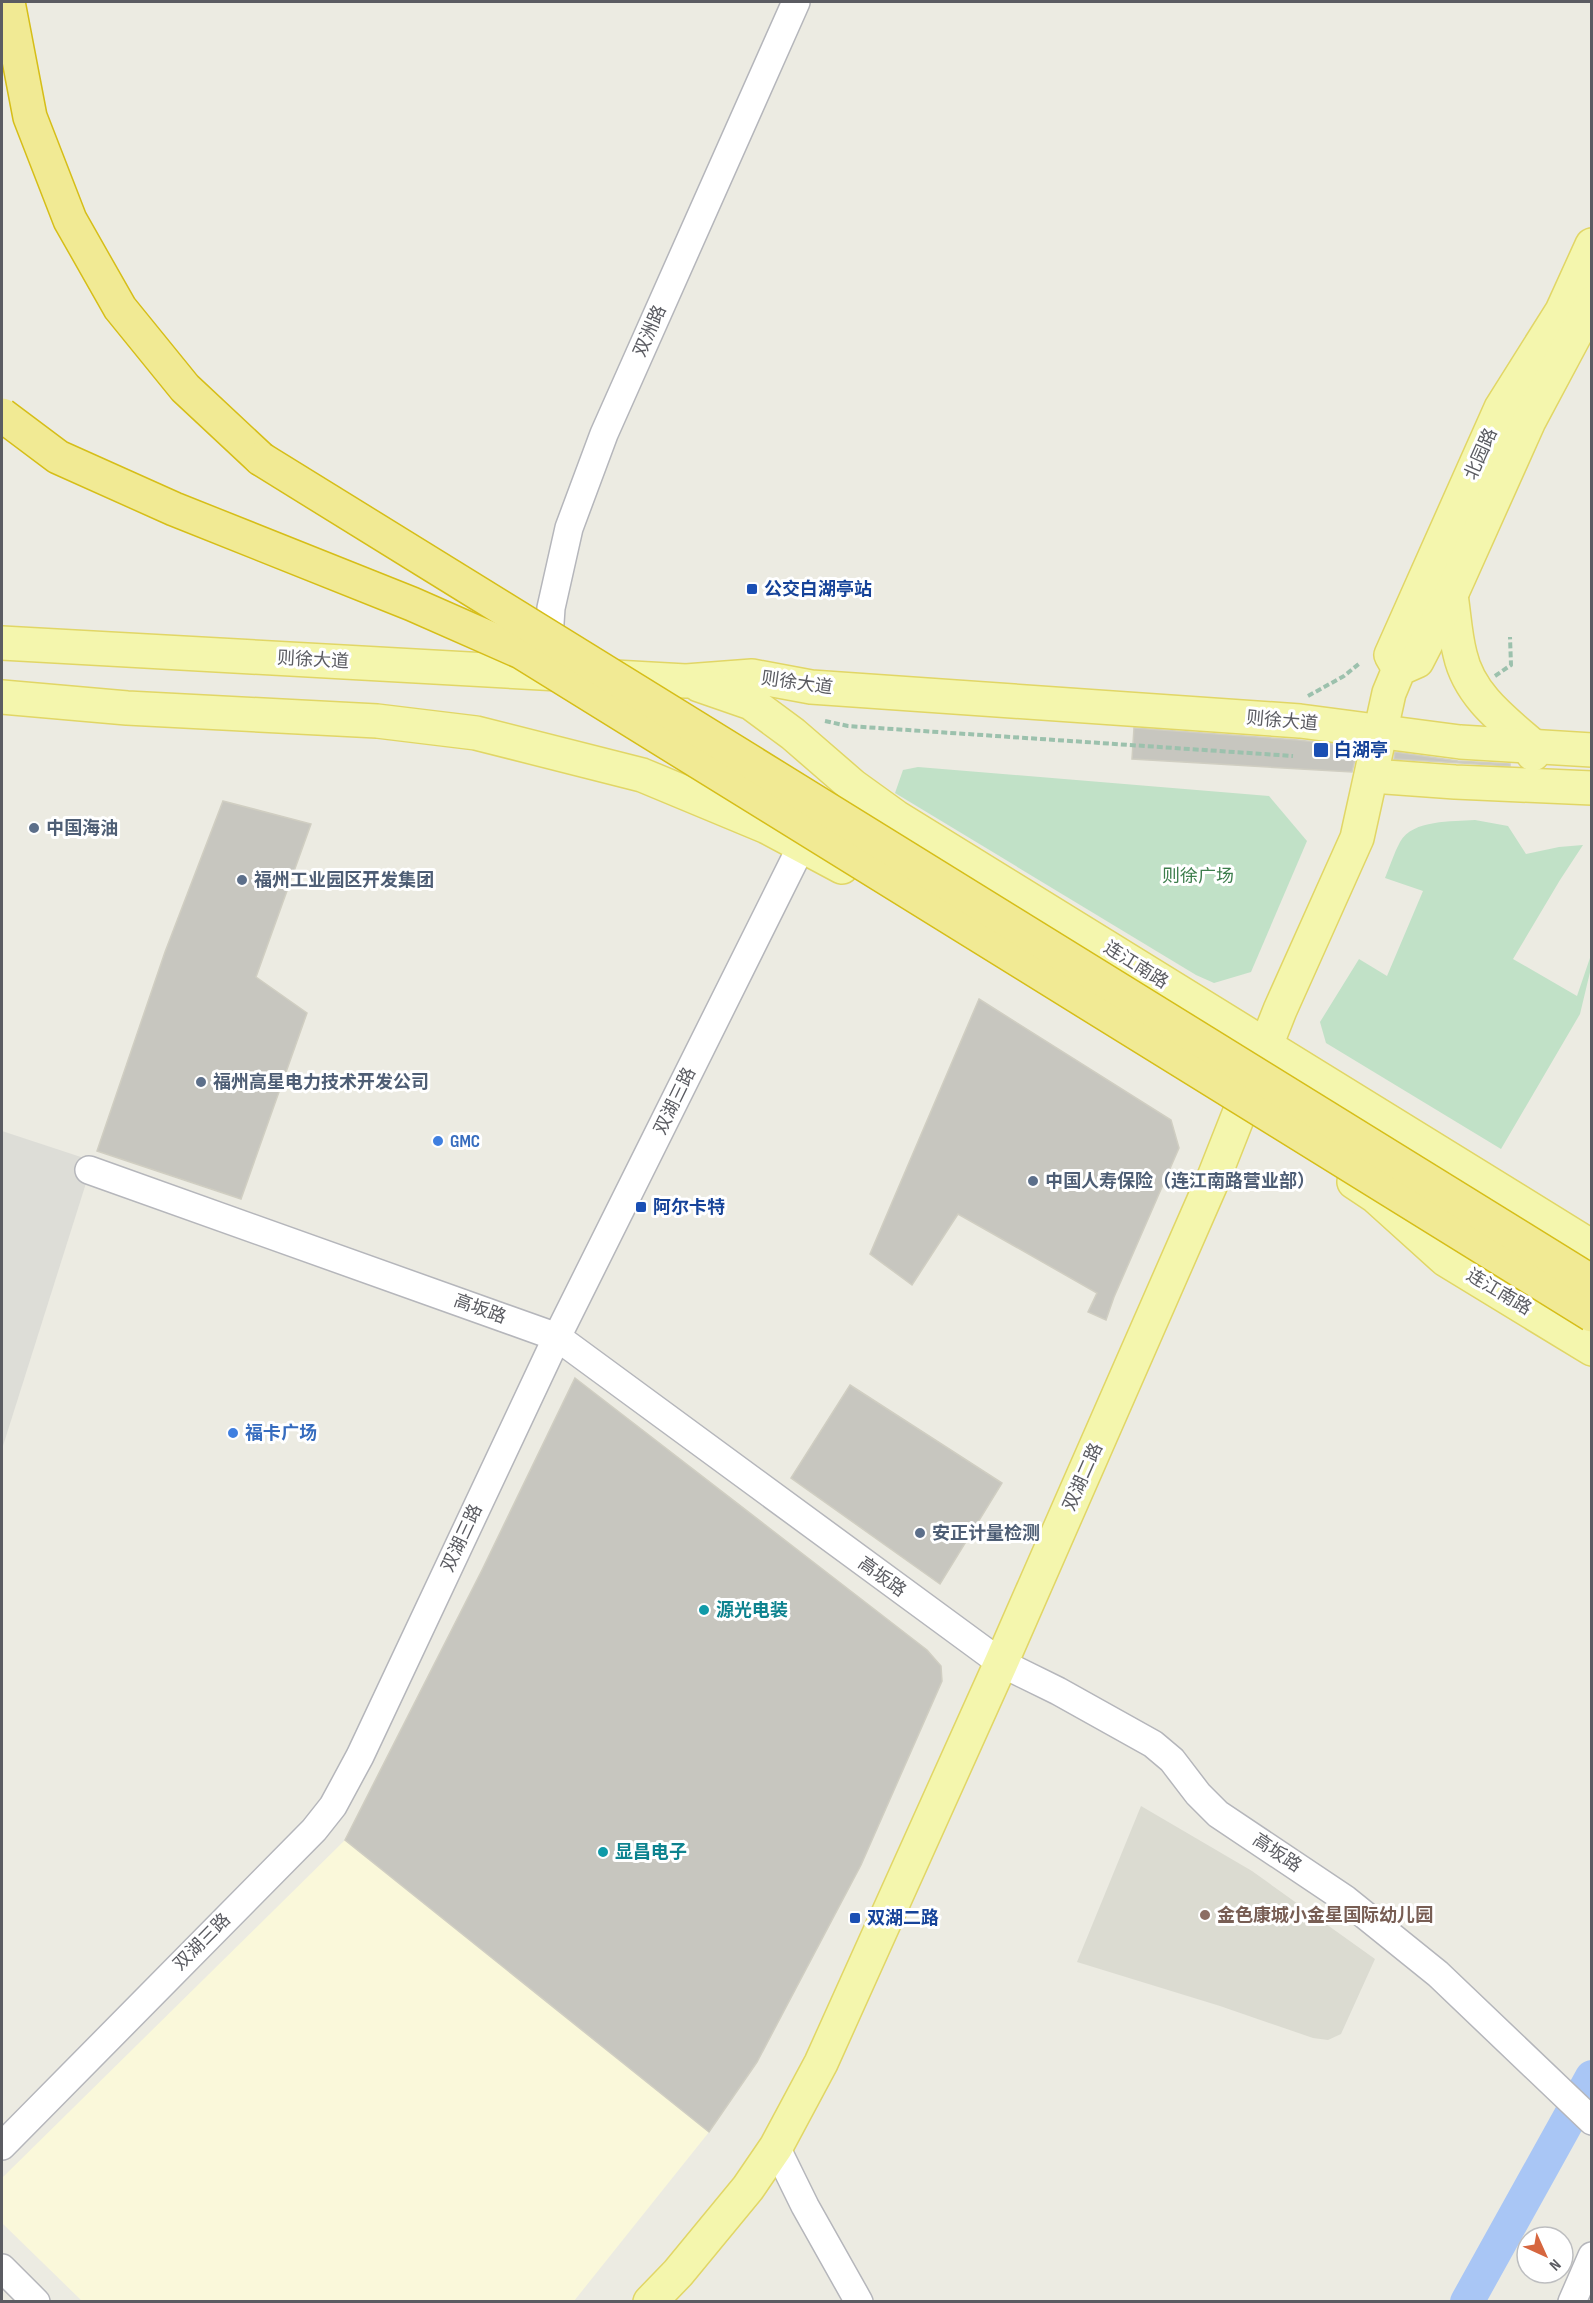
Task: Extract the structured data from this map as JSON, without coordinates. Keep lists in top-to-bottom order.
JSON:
{
  "streets": {
    "main road": [
      "北园路",
      "则徐大道",
      "连江南路",
      "双湖二路"
    ],
    "street": ["双洲路", "双湖三路", "高坂路"]
  },
  "crossings": [
    ["双洲路", "则徐大道"],
    ["北园路", "则徐大道"],
    ["北园路", "连江南路"],
    ["北园路", "双湖二路"],
    ["则徐大道", "连江南路"],
    ["连江南路", "双湖三路"],
    ["连江南路", "双湖二路"],
    ["双湖三路", "高坂路"],
    ["高坂路", "双湖二路"]
  ],
  "parks": ["则徐广场"],
  "places": {
    "transit": [
      "公交白湖亭站",
      "白湖亭",
      "阿尔卡特",
      "双湖二路"
    ],
    "other": [
      "中国海油",
      "福州工业园区开发集团",
      "福州高星电力技术开发公司",
      "GMC",
      "中国人寿保险（连江南路营业部）",
      "福卡广场",
      "安正计量检测",
      "源光电装",
      "显昌电子",
      "金色康城小金星国际幼儿园"
    ]
  },
  "north": "bottom right"
}
